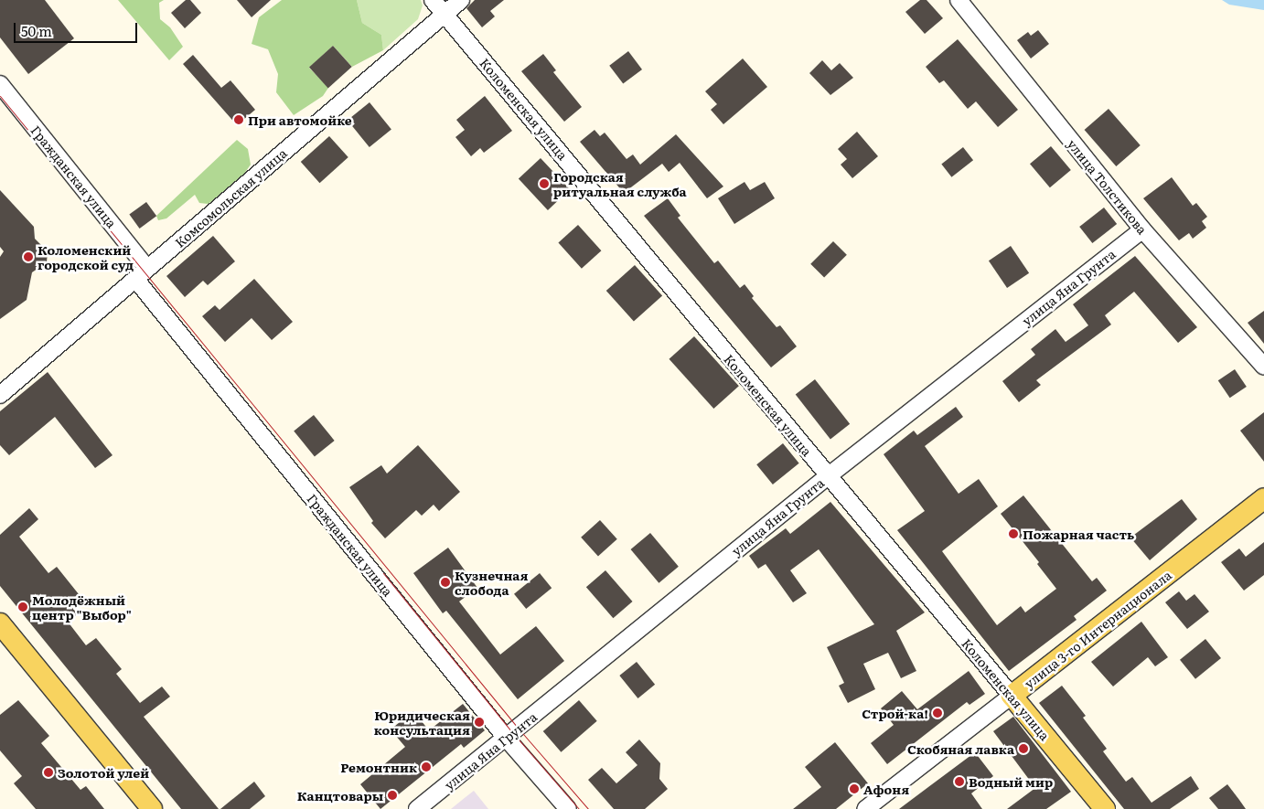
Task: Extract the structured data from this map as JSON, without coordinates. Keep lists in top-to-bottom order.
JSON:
{
  "streets": {
    "main road": ["Коломенская улица", "улица 3-го Интернационала"],
    "street": [
      "Гражданская улица",
      "улица Толстикова",
      "Комсомольская улица",
      "улица Яна Грунта"
    ]
  },
  "crossings": [
    ["Коломенская улица", "Комсомольская улица"],
    ["Коломенская улица", "улица Яна Грунта"],
    ["Коломенская улица", "улица 3-го Интернационала"],
    ["Гражданская улица", "Комсомольская улица"],
    ["Гражданская улица", "улица Яна Грунта"],
    ["улица Толстикова", "улица Яна Грунта"]
  ],
  "places": [
    "При автомойке",
    "Городская ритуальная служба",
    "Коломенский городской суд",
    "Пожарная часть",
    "Кузнечная слобода",
    "Молодёжный центр \"Выбор\"",
    "Строй-ка!",
    "Юридическая консультация",
    "Скобяная лавка",
    "Ремонтник",
    "Золотой улей",
    "Водный мир",
    "Афоня",
    "Канцтовары"
  ],
  "scale_bar": "50 m"
}
